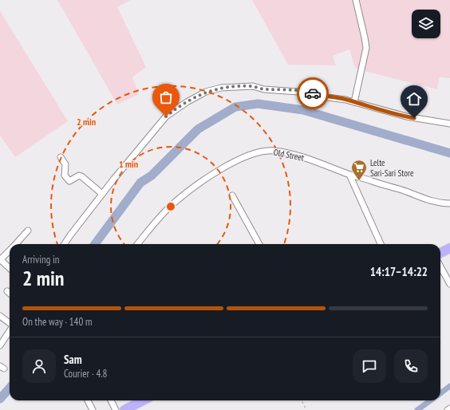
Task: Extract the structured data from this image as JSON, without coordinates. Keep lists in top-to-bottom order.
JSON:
{
  "streets": {
    "street": ["Old Street"]
  },
  "places": {
    "supermarket": ["Lelte Sari-Sari Store"]
  },
  "page": {
    "heading": ["2 min", "Arriving in", "14:17–14:22"],
    "panel": ["Sam", "Courier · 4.8"],
    "bar": "On the way · 140 m"
  },
  "rings": ["2 min", "1 min"]
}
